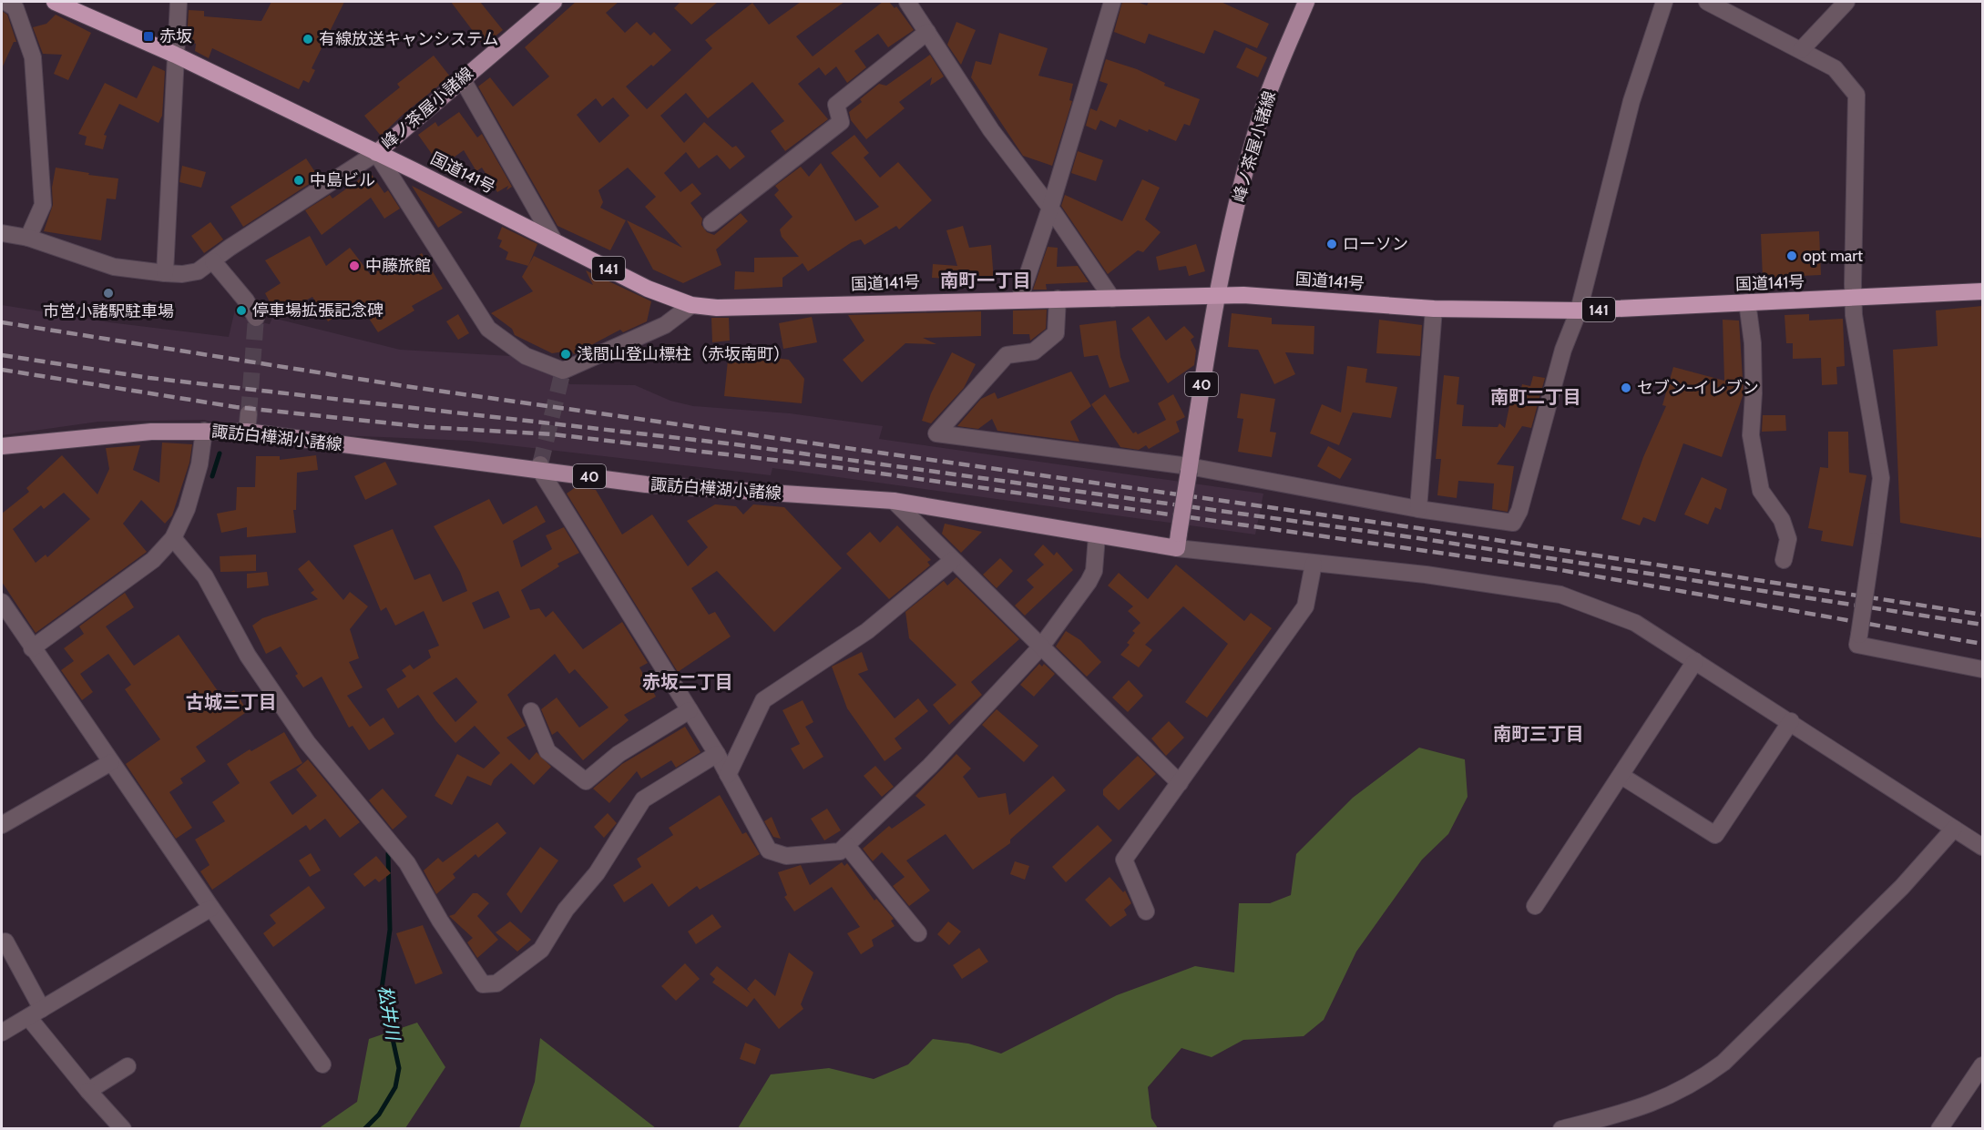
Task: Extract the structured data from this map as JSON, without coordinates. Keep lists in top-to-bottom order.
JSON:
{
  "streets": {
    "highway": ["国道141号", "141"],
    "main road": ["峰ノ茶屋小諸線", "40", "諏訪白樺湖小諸線"]
  },
  "crossings": [
    ["峰ノ茶屋小諸線", "国道141号"],
    ["峰ノ茶屋小諸線", "40"],
    ["国道141号", "40"],
    ["40", "諏訪白樺湖小諸線"]
  ],
  "districts": [
    "南町一丁目",
    "南町二丁目",
    "赤坂二丁目",
    "古城三丁目",
    "南町三丁目"
  ],
  "water": ["松井川"],
  "places": {
    "transit": ["赤坂"],
    "other": [
      "有線放送キャンシステム",
      "中島ビル",
      "ローソン",
      "opt mart",
      "中藤旅館",
      "市営小諸駅駐車場",
      "停車場拡張記念碑",
      "浅間山登山標柱（赤坂南町）",
      "セブン-イレブン"
    ]
  }
}
